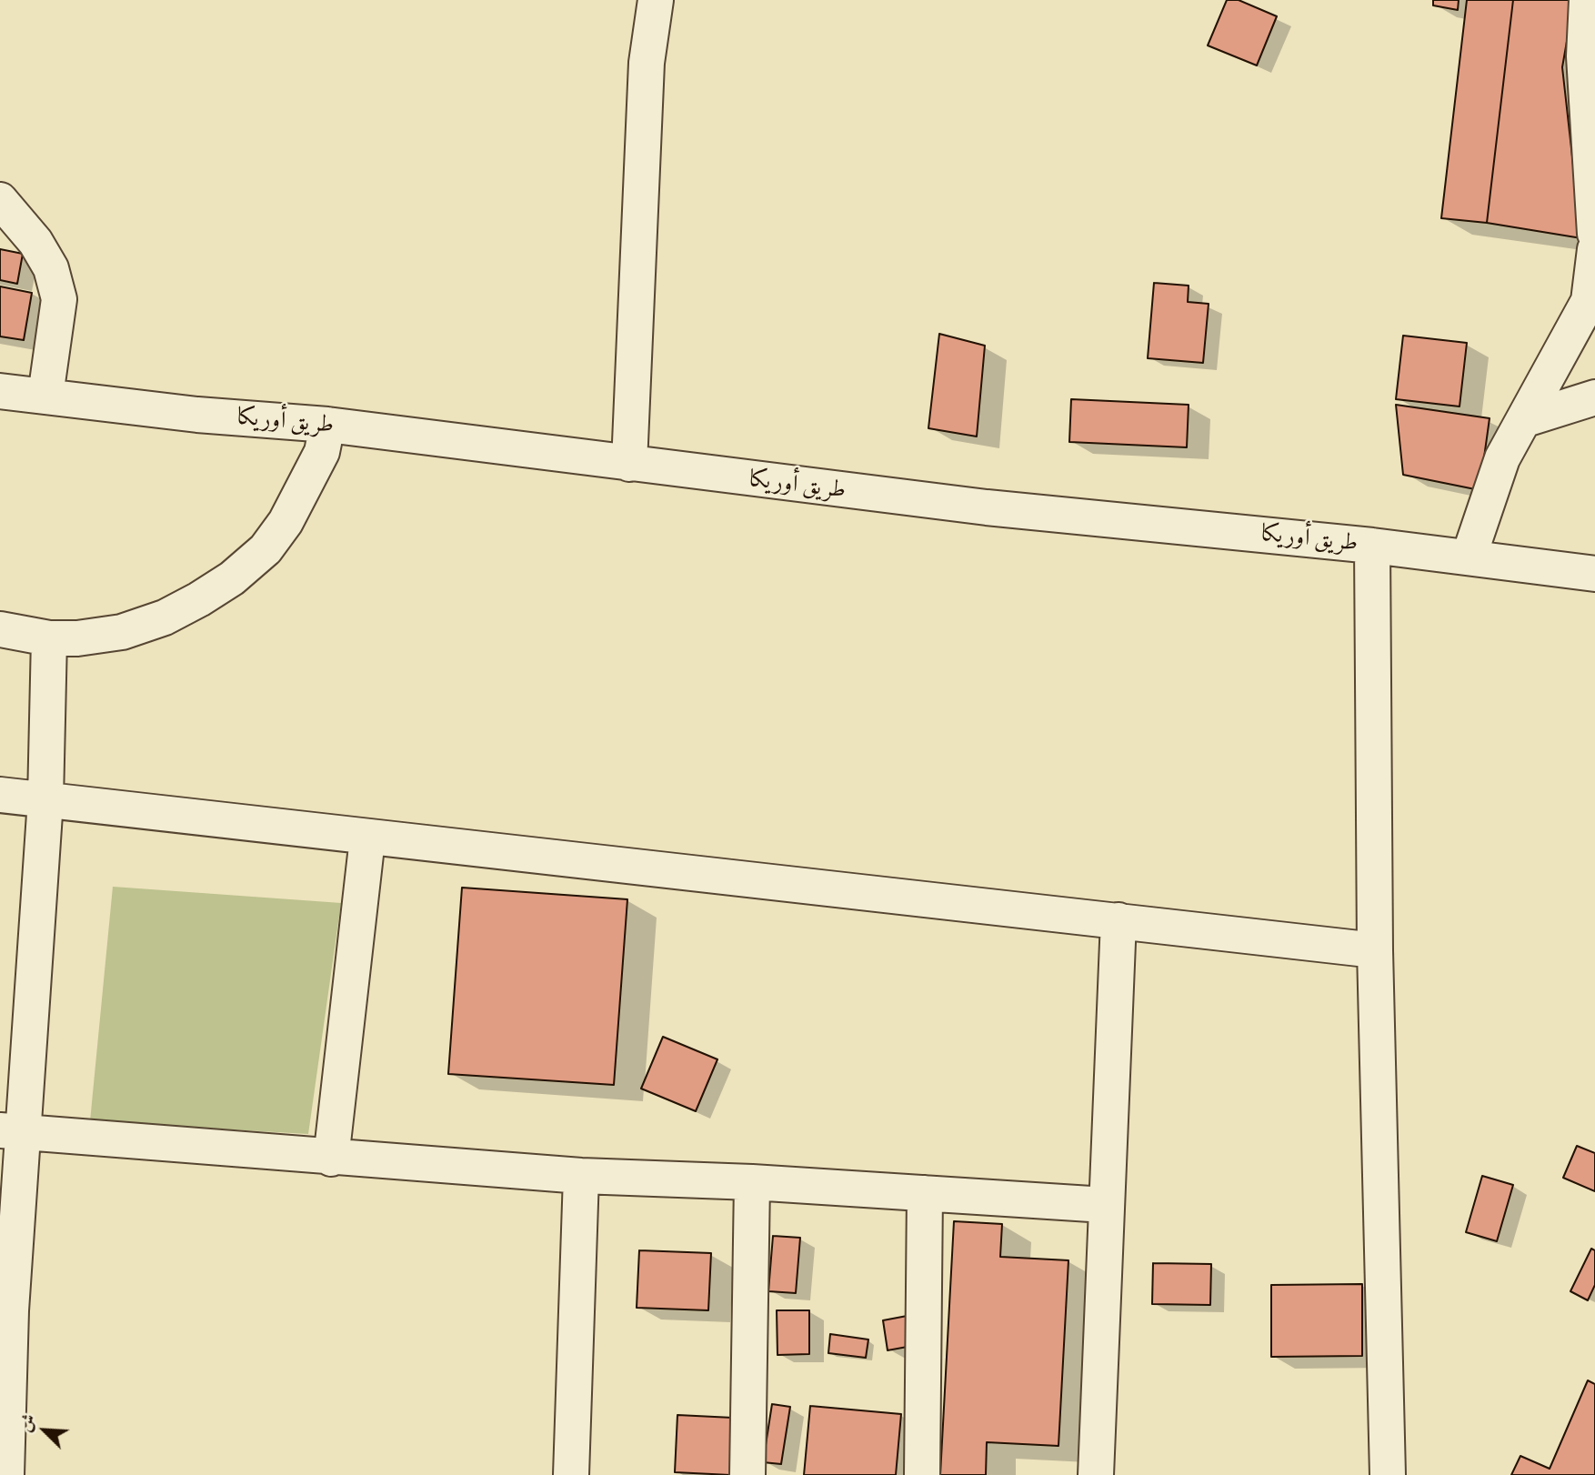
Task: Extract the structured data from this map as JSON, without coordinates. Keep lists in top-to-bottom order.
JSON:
{
  "streets": {
    "street": ["طريق أوريكا"]
  },
  "north": "top left"
}
